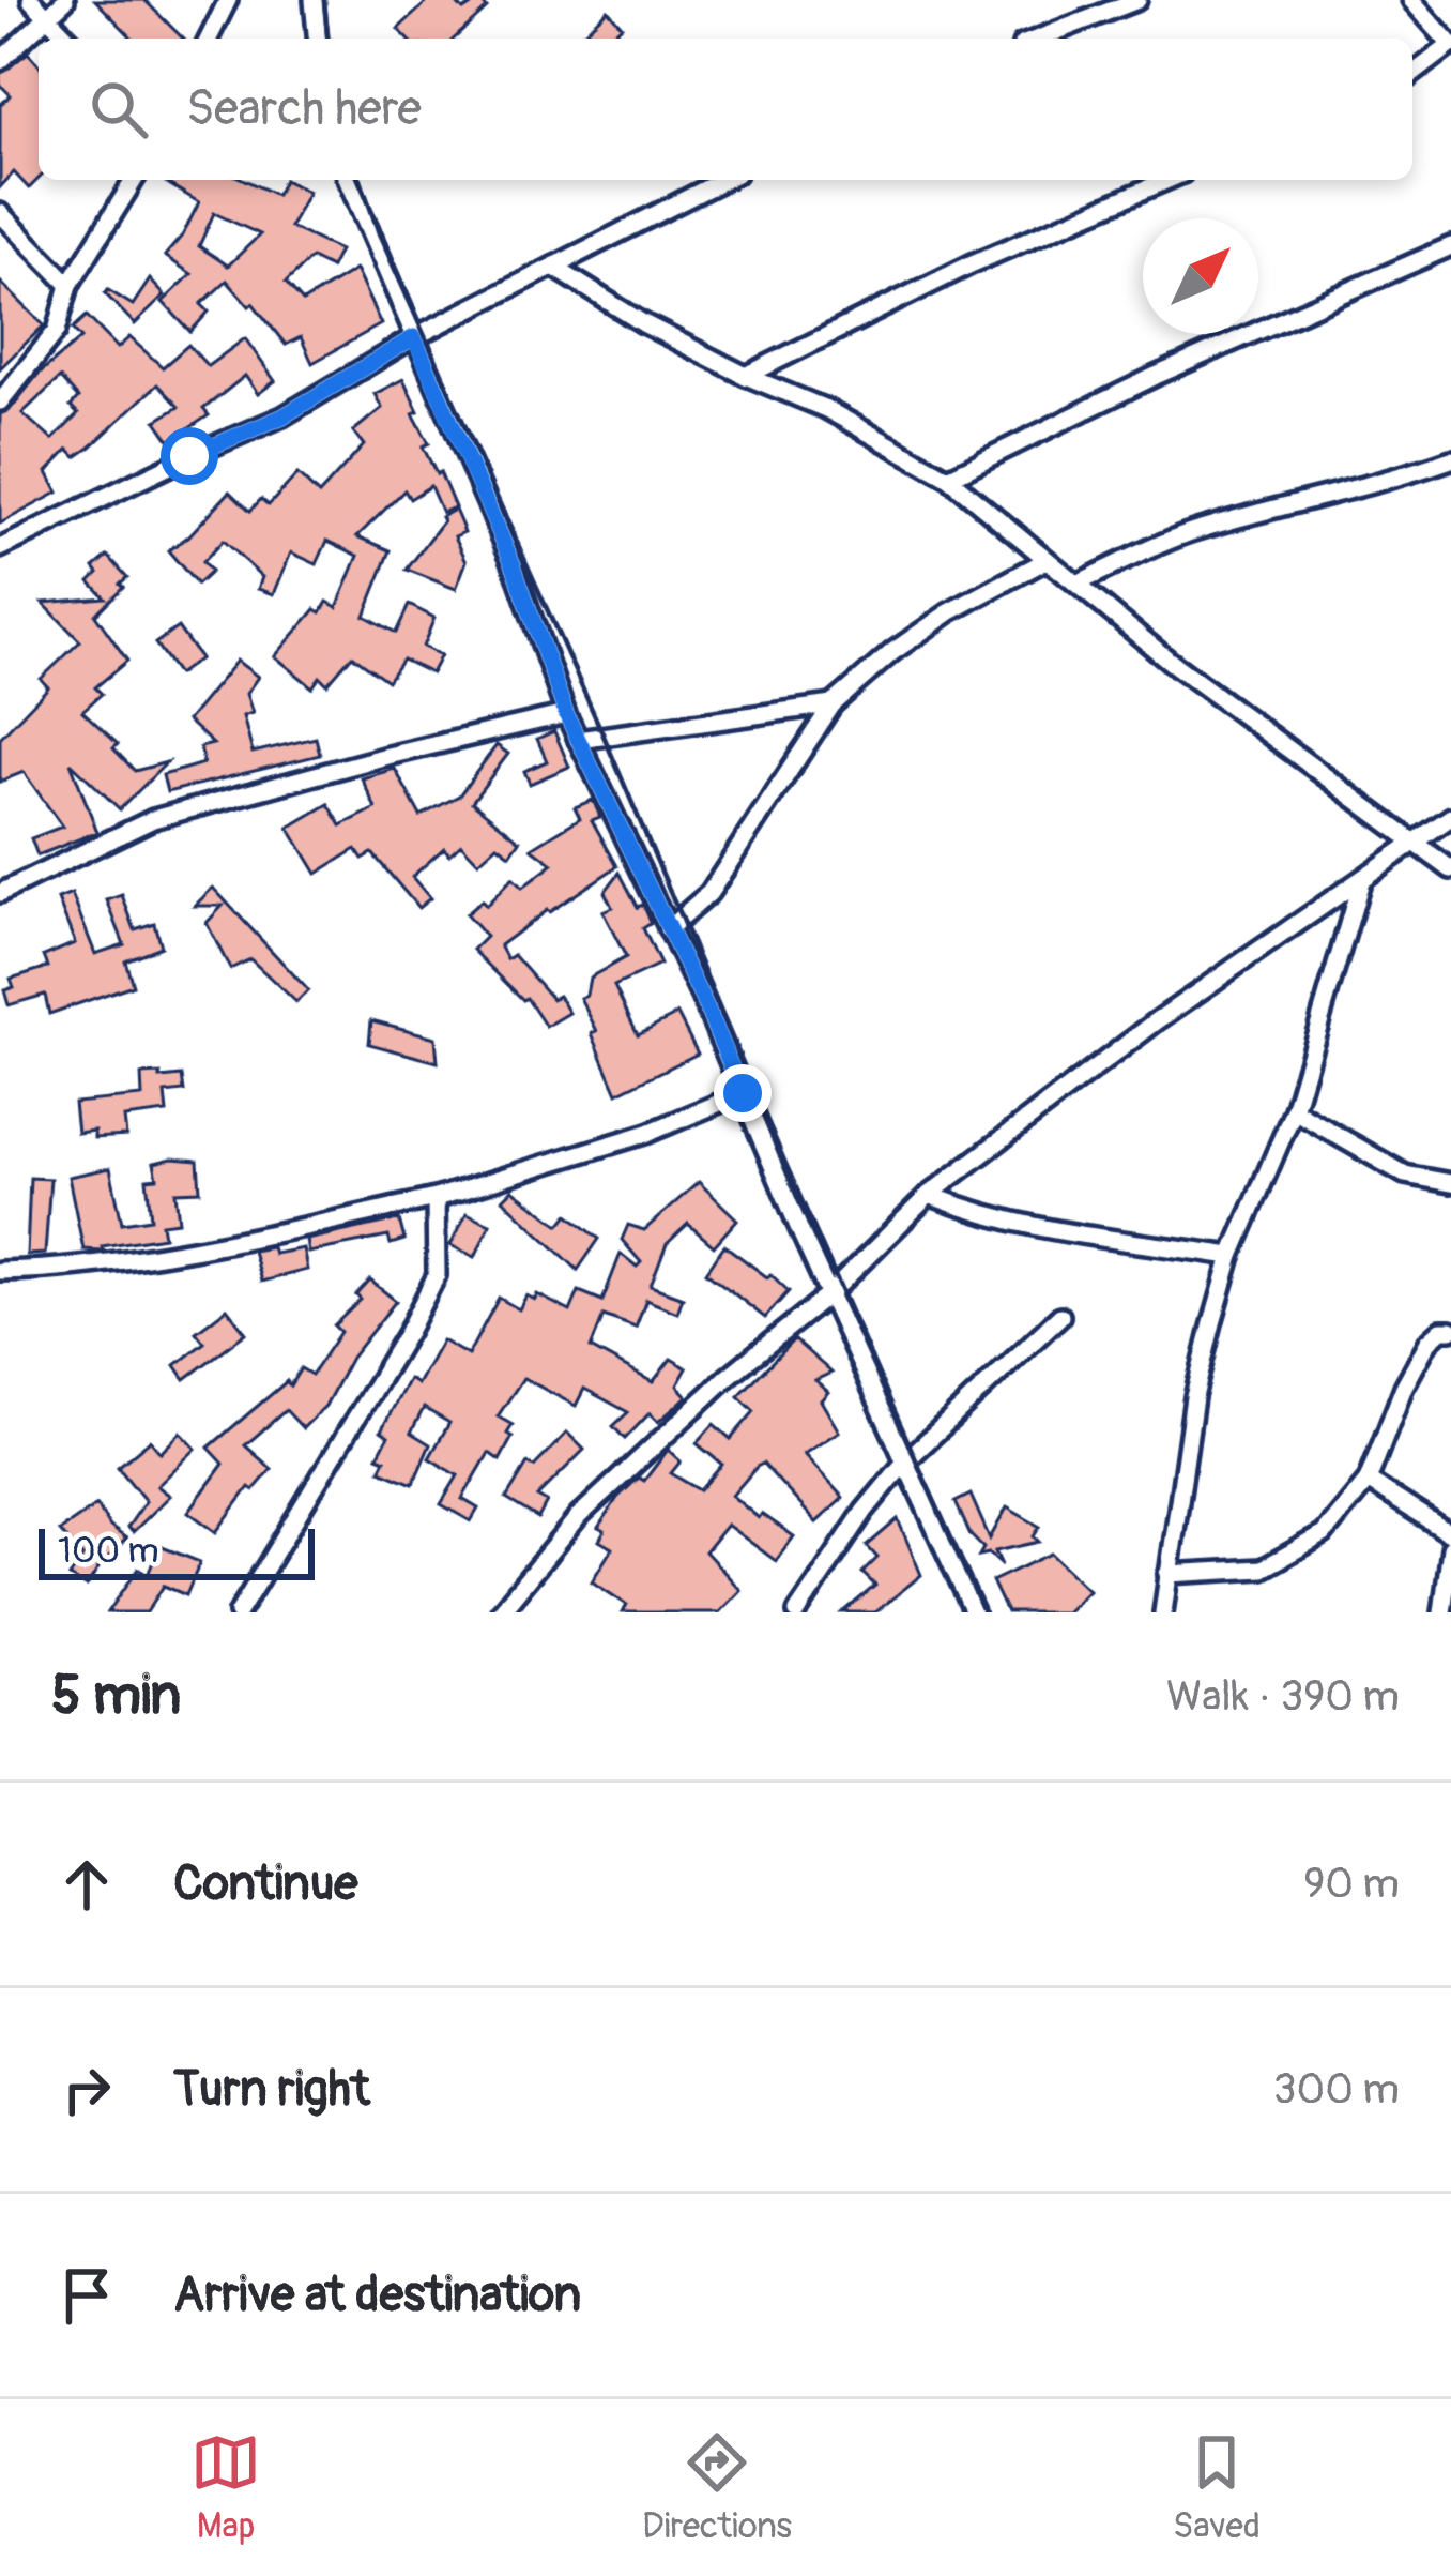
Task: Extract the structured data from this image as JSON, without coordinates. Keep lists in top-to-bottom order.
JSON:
{
  "scale_bar": "100 m",
  "north": "top right",
  "page": {
    "search": "Search here",
    "scale": "100 m",
    "heading": ["5 min", "Walk · 390 m"],
    "list": [
      ["Continue", "90 m"],
      ["Turn right", "300 m"],
      "Arrive at destination"
    ],
    "nav": ["Map", "Directions", "Saved"]
  }
}
